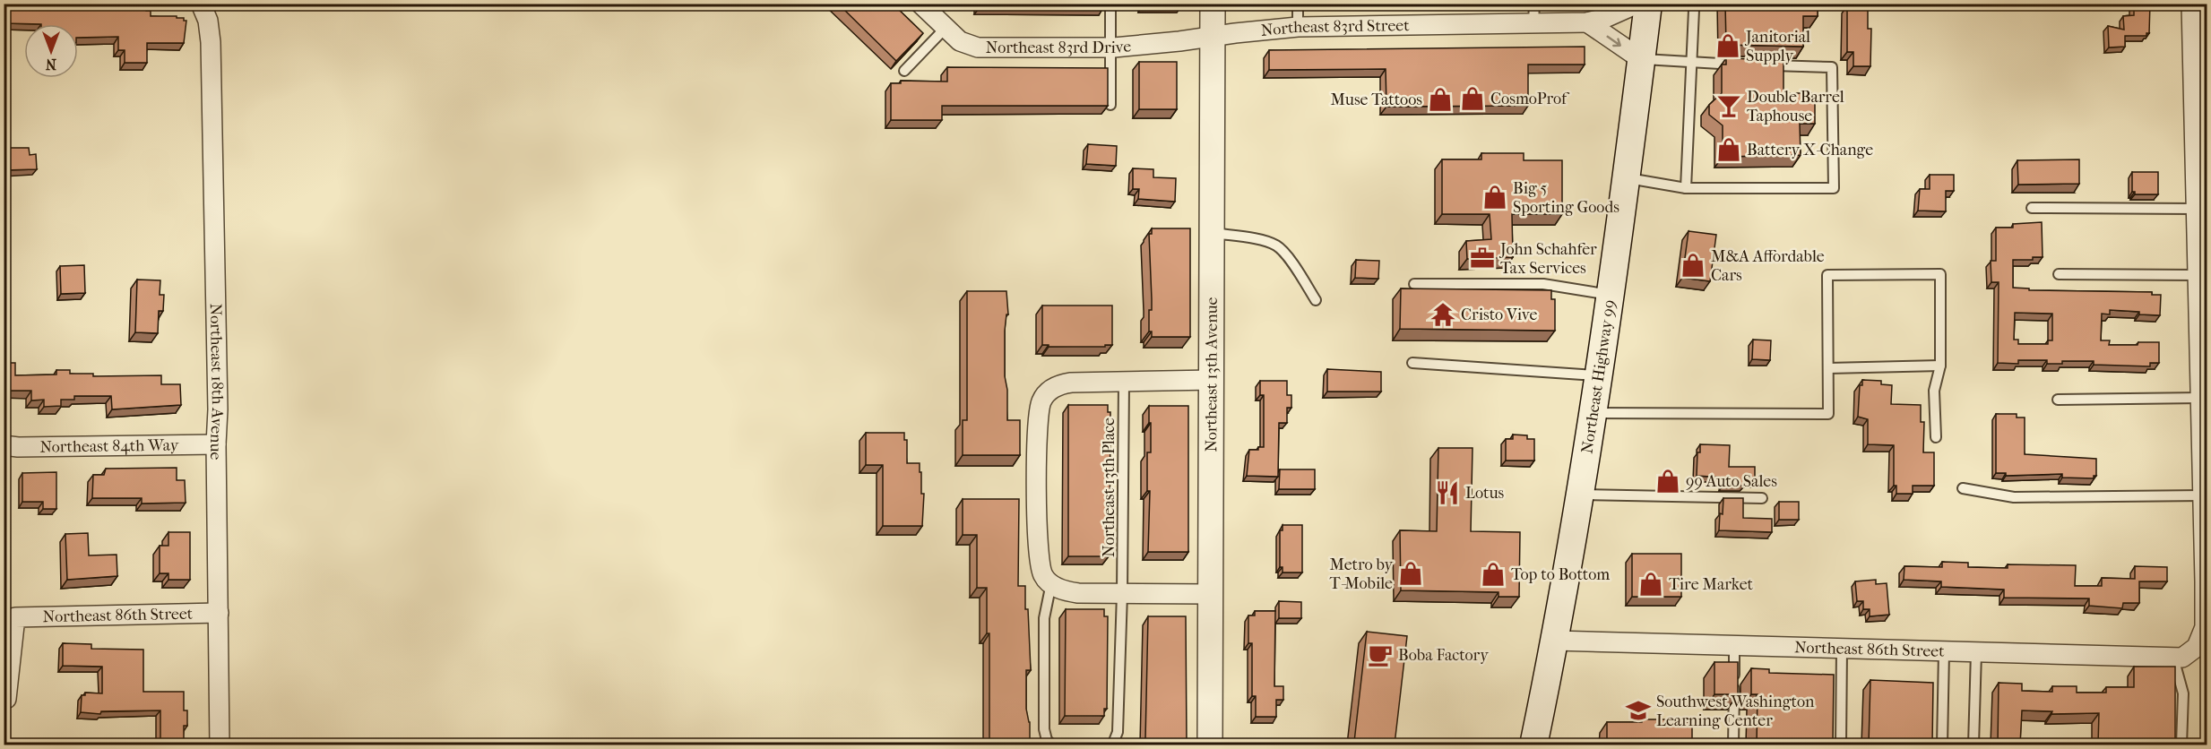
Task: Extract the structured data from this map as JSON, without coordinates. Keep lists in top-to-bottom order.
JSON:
{
  "streets": {
    "main road": ["Northeast Highway 99"],
    "street": [
      "Northeast 83rd Street",
      "Northeast 83rd Drive",
      "Northeast 13th Avenue",
      "Northeast 18th Avenue",
      "Northeast 84th Way",
      "Northeast 86th Street"
    ],
    "lane": ["Northeast 13th Place"]
  },
  "crossings": [
    ["Northeast 83rd Street", "Northeast 83rd Drive"],
    ["Northeast 83rd Street", "Northeast 13th Avenue"],
    ["Northeast 83rd Drive", "Northeast 13th Avenue"],
    ["Northeast Highway 99", "Northeast 86th Street"],
    ["Northeast 18th Avenue", "Northeast 84th Way"],
    ["Northeast 18th Avenue", "Northeast 86th Street"]
  ],
  "places": {
    "shop": [
      "Janitorial Supply",
      "CosmoProf",
      "Muse Tattoos",
      "Battery X-Change",
      "Big 5 Sporting Goods",
      "M&A Affordable Cars",
      "99 Auto Sales",
      "Metro by T-Mobile",
      "Top to Bottom",
      "Tire Market"
    ],
    "bar": ["Double Barrel Taphouse"],
    "office": ["John Schahfer Tax Services"],
    "temple": ["Cristo Vive"],
    "restaurant": ["Lotus"],
    "cafe": ["Boba Factory"],
    "school or university": ["Southwest Washington Learning Center"]
  },
  "north": "bottom"
}
